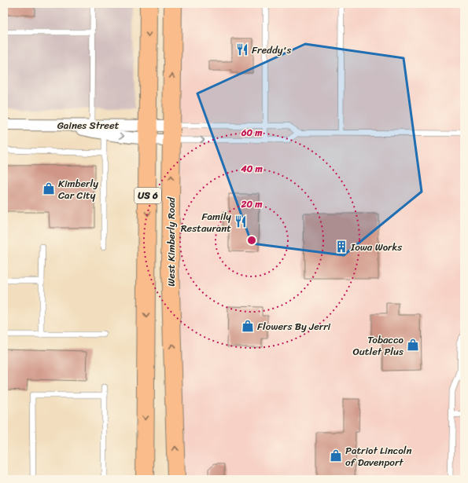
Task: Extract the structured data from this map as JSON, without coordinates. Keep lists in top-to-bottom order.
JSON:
{
  "streets": {
    "main road": ["US 6", "West Kimberly Road"],
    "street": ["Gaines Street"]
  },
  "crossings": [
    ["Gaines Street", "US 6"],
    ["Gaines Street", "West Kimberly Road"]
  ],
  "places": {
    "restaurant": ["Freddy's", "Family Restaurant"],
    "shop": [
      "Kimberly Car City",
      "Flowers By Jerri",
      "Tobacco Outlet Plus",
      "Patriot Lincoln of Davenport"
    ],
    "building": ["Iowa Works"]
  },
  "rings": ["60 m", "40 m", "20 m"]
}
